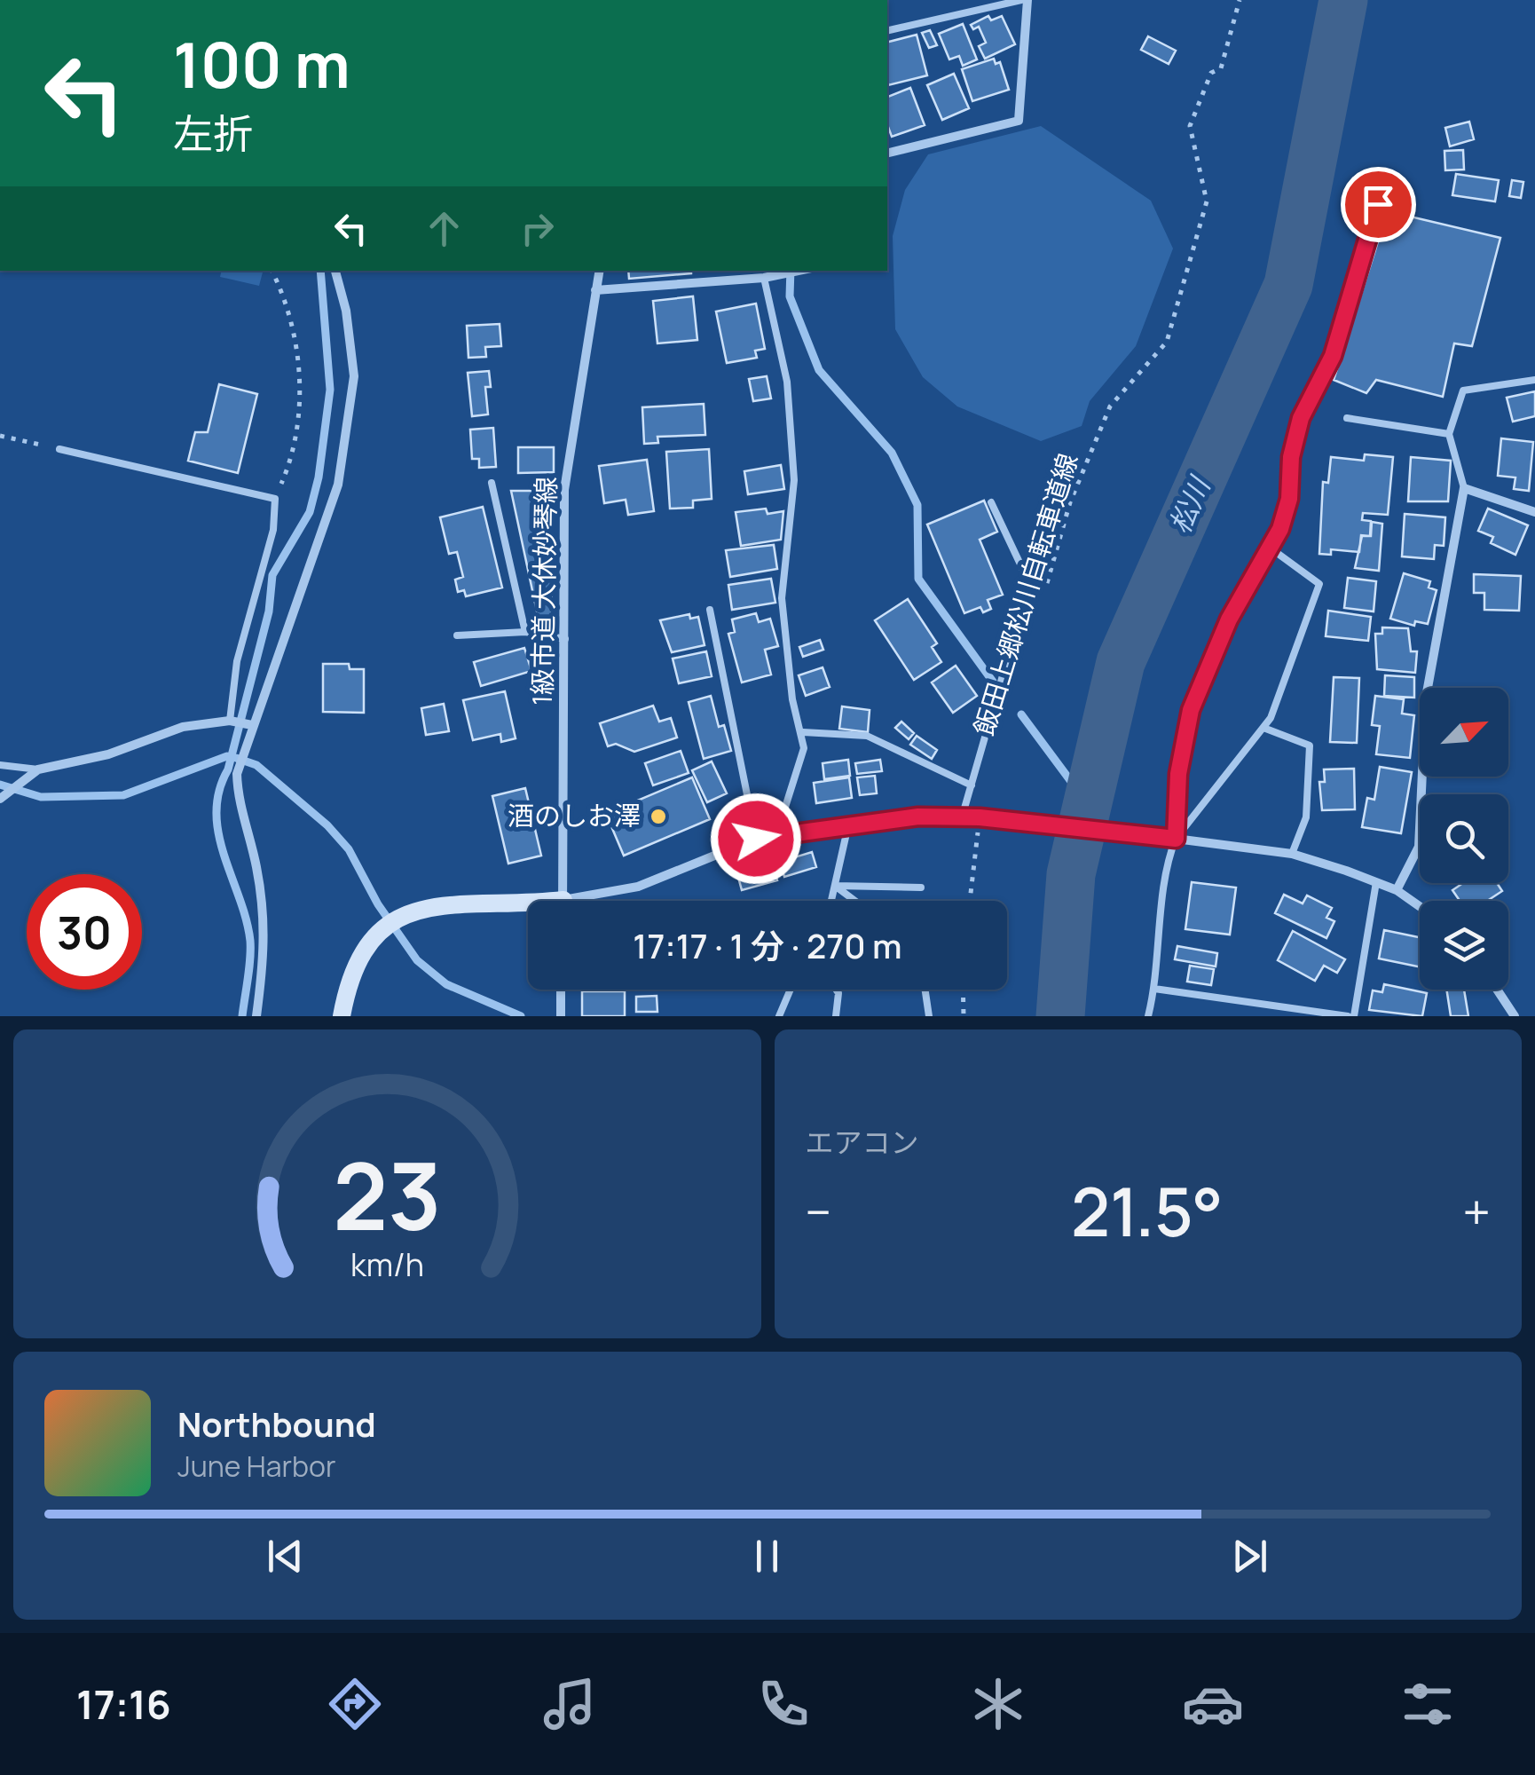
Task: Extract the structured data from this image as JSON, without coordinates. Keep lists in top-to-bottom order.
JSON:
{
  "streets": {
    "street": ["1級市道 大休妙琴線"],
    "path": ["飯田上郷松川自転車道線"]
  },
  "water": ["松川"],
  "places": ["酒のしお澤"],
  "north": "top right",
  "page": {
    "turn": ["100 m", "左折"],
    "limit": "30",
    "trip": "17:17 · 1 分 · 270 m",
    "tile": "エアコン",
    "heat": ["−", "21.5°", "+"],
    "song": ["Northbound", "June Harbor"],
    "tabs": "17:16",
    "gauge": ["23", "km/h"]
  }
}
